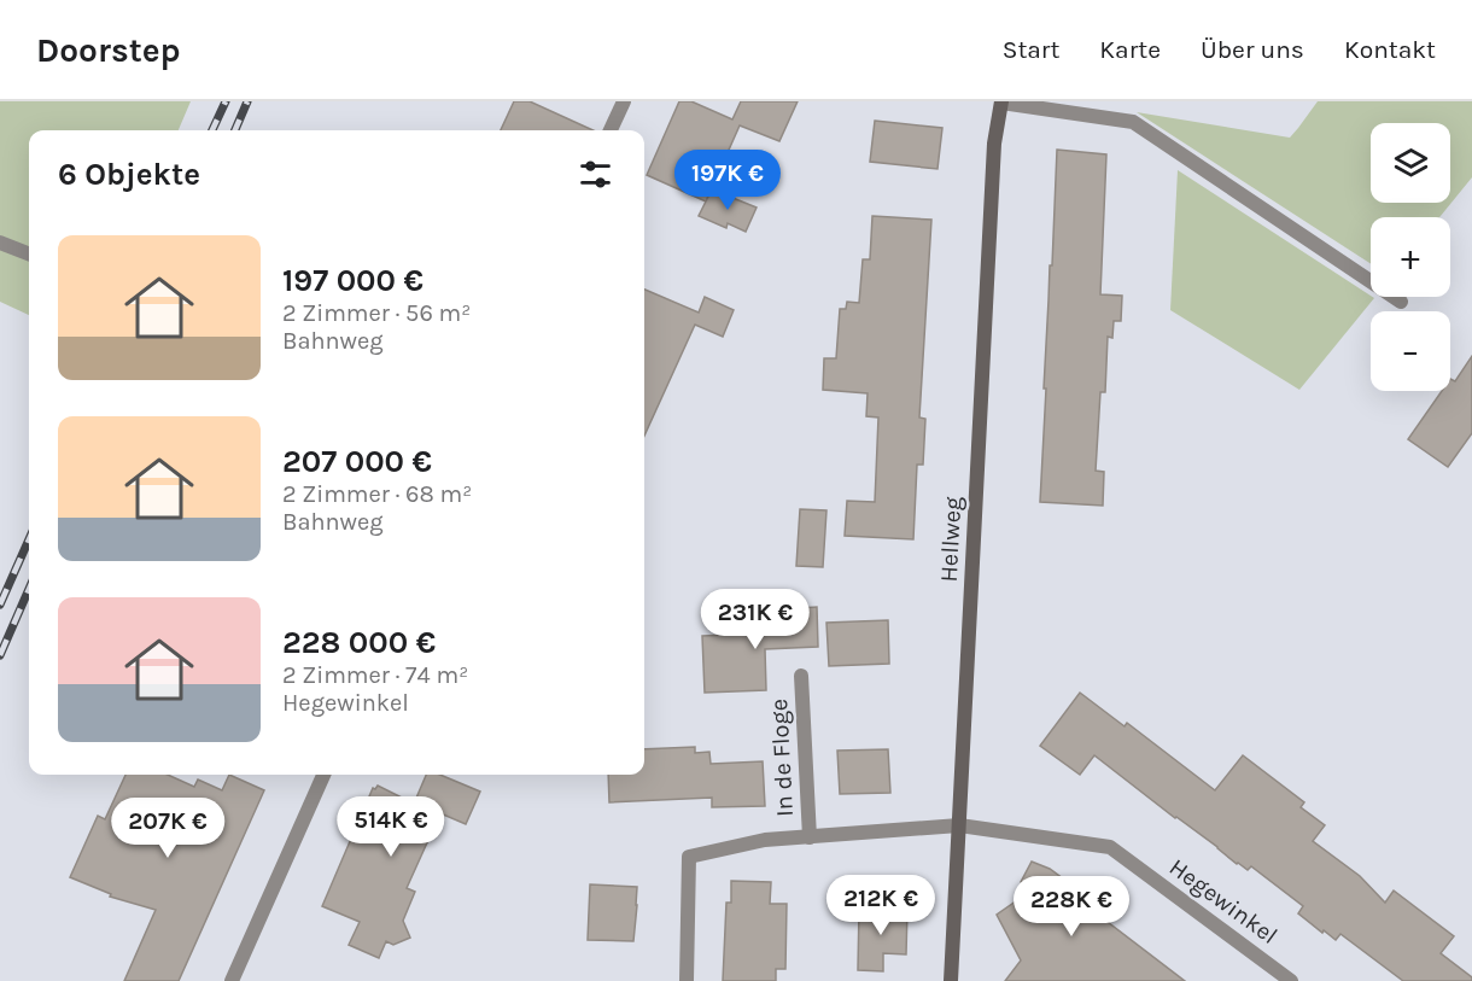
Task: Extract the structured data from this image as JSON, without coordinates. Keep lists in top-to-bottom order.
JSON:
{
  "streets": {
    "street": ["Hellweg", "In de Floge", "Hegewinkel"]
  },
  "crossings": [
    ["Hellweg", "In de Floge"],
    ["Hellweg", "Hegewinkel"],
    ["In de Floge", "Hegewinkel"]
  ],
  "page": {
    "header": "Doorstep",
    "nav": [
      "Start",
      "Karte",
      "Über uns",
      "Kontakt"
    ],
    "map_buttons": ["+", "−"],
    "heading": "6 Objekte",
    "price": [
      "197K €",
      "231K €",
      "514K €",
      "207K €",
      "212K €",
      "228K €"
    ],
    "list": [
      {
        "name": "197 000 €",
        "note": "2 Zimmer · 56 m² · Bahnweg"
      },
      {
        "name": "207 000 €",
        "note": "2 Zimmer · 68 m² · Bahnweg"
      },
      {
        "name": "228 000 €",
        "note": "2 Zimmer · 74 m² · Hegewinkel"
      }
    ]
  }
}
